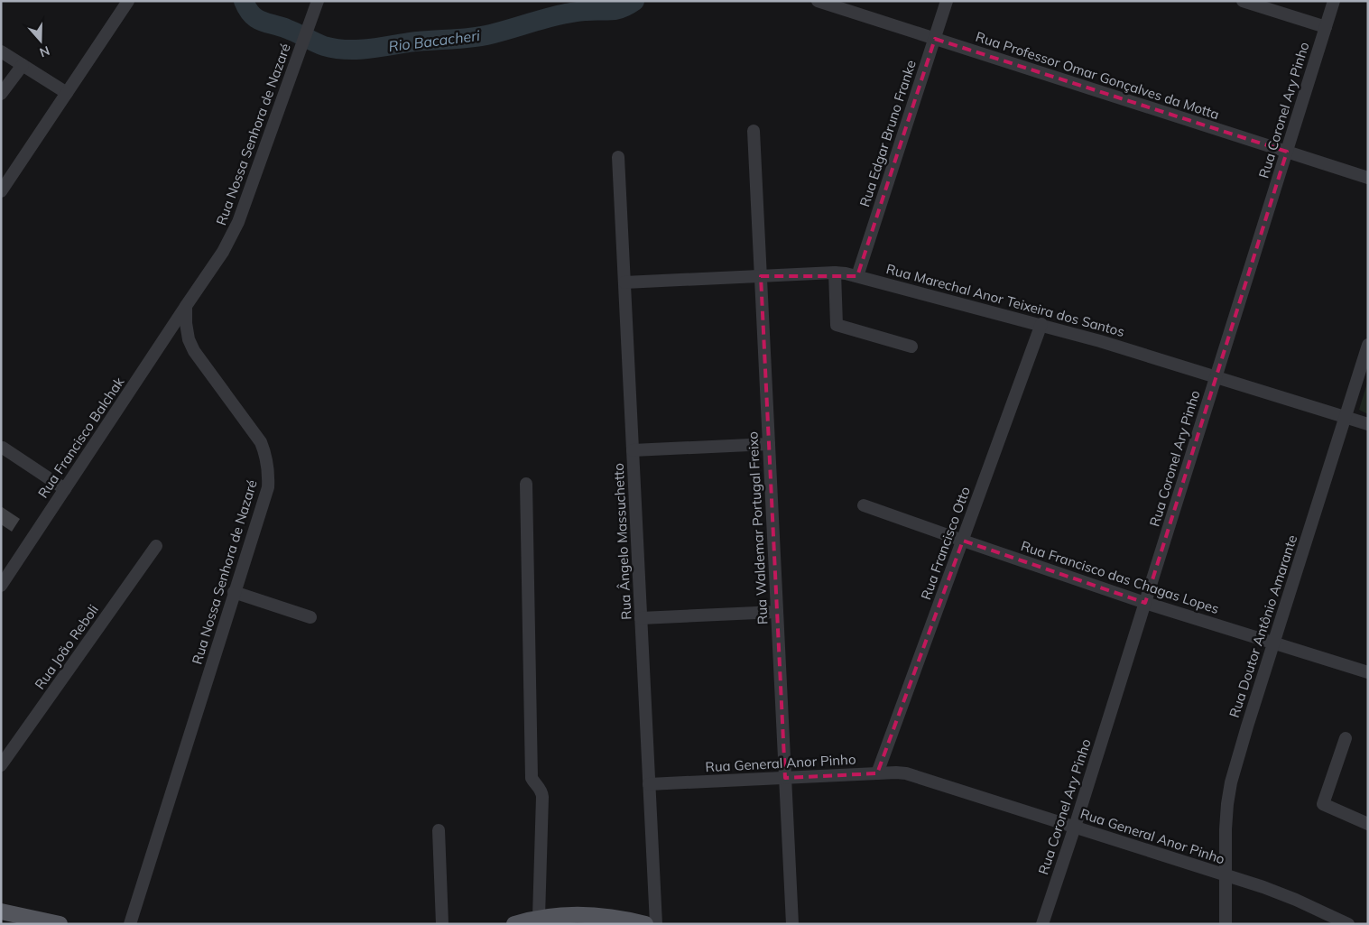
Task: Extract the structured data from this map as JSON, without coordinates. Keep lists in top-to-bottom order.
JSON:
{
  "streets": {
    "street": [
      "Rua Professor Omar Gonçalves da Motta",
      "Rua Coronel Ary Pinho",
      "Rua Edgar Bruno Franke",
      "Rua Nossa Senhora de Nazaré",
      "Rua Marechal Anor Teixeira dos Santos",
      "Rua Francisco Balchak",
      "Rua Waldemar Portugal Freixo",
      "Rua Ângelo Massuchetto",
      "Rua Francisco Otto",
      "Rua Francisco das Chagas Lopes",
      "Rua Doutor Antônio Amarante",
      "Rua João Reboli",
      "Rua General Anor Pinho"
    ]
  },
  "crossings": [
    ["Rua Professor Omar Gonçalves da Motta", "Rua Coronel Ary Pinho"],
    ["Rua Professor Omar Gonçalves da Motta", "Rua Edgar Bruno Franke"],
    ["Rua Coronel Ary Pinho", "Rua Marechal Anor Teixeira dos Santos"],
    ["Rua Coronel Ary Pinho", "Rua Francisco das Chagas Lopes"],
    ["Rua Coronel Ary Pinho", "Rua General Anor Pinho"],
    ["Rua Edgar Bruno Franke", "Rua Marechal Anor Teixeira dos Santos"],
    ["Rua Nossa Senhora de Nazaré", "Rua Francisco Balchak"],
    ["Rua Marechal Anor Teixeira dos Santos", "Rua Waldemar Portugal Freixo"],
    ["Rua Marechal Anor Teixeira dos Santos", "Rua Ângelo Massuchetto"],
    ["Rua Marechal Anor Teixeira dos Santos", "Rua Francisco Otto"],
    ["Rua Marechal Anor Teixeira dos Santos", "Rua Doutor Antônio Amarante"],
    ["Rua Waldemar Portugal Freixo", "Rua General Anor Pinho"],
    ["Rua Ângelo Massuchetto", "Rua General Anor Pinho"],
    ["Rua Francisco Otto", "Rua Francisco das Chagas Lopes"],
    ["Rua Francisco Otto", "Rua General Anor Pinho"],
    ["Rua Francisco das Chagas Lopes", "Rua Doutor Antônio Amarante"],
    ["Rua Doutor Antônio Amarante", "Rua General Anor Pinho"]
  ],
  "water": ["Rio Bacacheri"],
  "north": "bottom"
}
